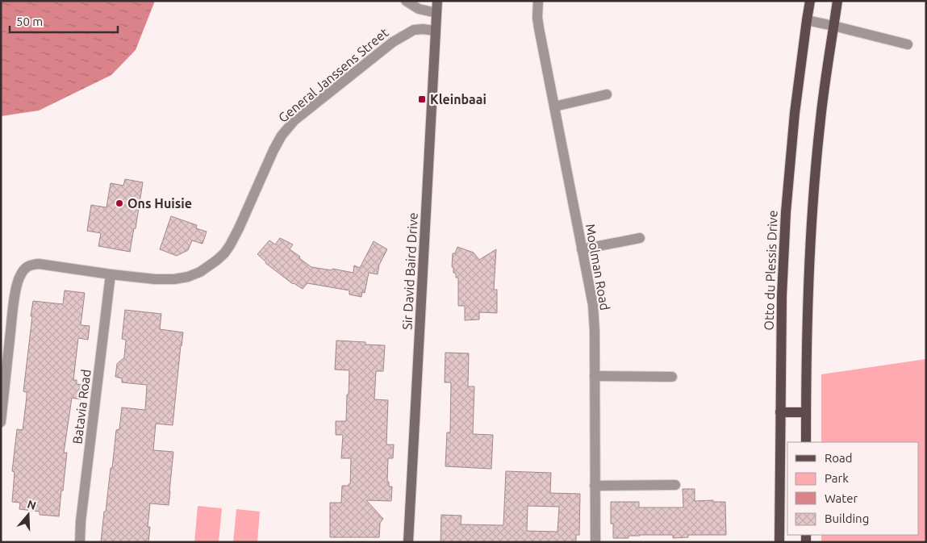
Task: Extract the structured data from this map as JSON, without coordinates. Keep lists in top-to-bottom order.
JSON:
{
  "streets": {
    "main road": ["Otto du Plessis Drive"],
    "street": [
      "General Janssens Street",
      "Moolman Road",
      "Sir David Baird Drive",
      "Batavia Road"
    ]
  },
  "crossings": [
    ["General Janssens Street", "Sir David Baird Drive"],
    ["General Janssens Street", "Batavia Road"]
  ],
  "places": {
    "transit": ["Kleinbaai"],
    "other": ["Ons Huisie"]
  },
  "legend": [
    "Road",
    "Park",
    "Water",
    "Building"
  ],
  "scale_bar": "50 m",
  "north": "top"
}
